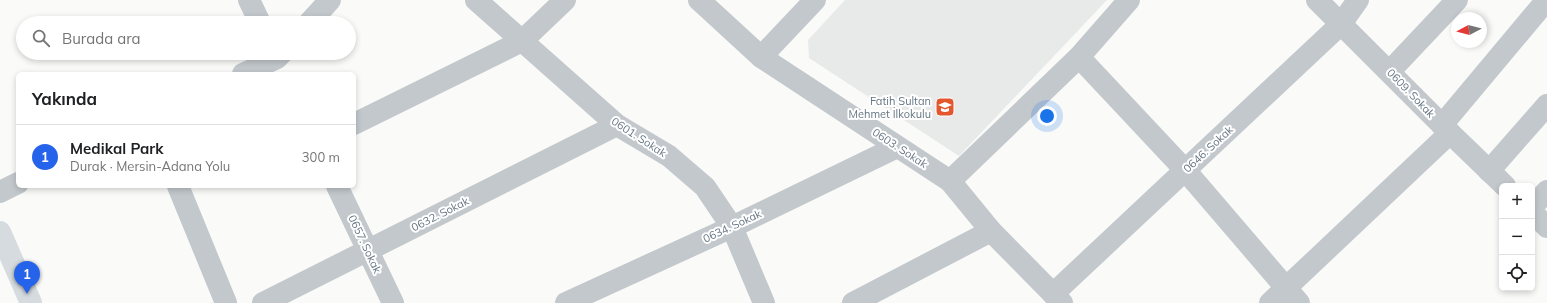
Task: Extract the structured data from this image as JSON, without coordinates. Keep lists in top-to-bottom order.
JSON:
{
  "streets": {
    "street": [
      "0609. Sokak",
      "0601. Sokak",
      "0603. Sokak",
      "0646. Sokak",
      "0632. Sokak",
      "0634. Sokak",
      "0657. Sokak"
    ]
  },
  "crossings": [
    ["0609. Sokak", "0646. Sokak"],
    ["0601. Sokak", "0632. Sokak"],
    ["0601. Sokak", "0634. Sokak"],
    ["0603. Sokak", "0646. Sokak"],
    ["0603. Sokak", "0634. Sokak"],
    ["0632. Sokak", "0657. Sokak"]
  ],
  "places": {
    "school or university": ["Fatih Sultan Mehmet İlkokulu"]
  },
  "north": "left",
  "page": {
    "search": "Burada ara",
    "heading": "Yakında",
    "list": [
      {
        "mark": "1",
        "name": "Medikal Park",
        "note": "Durak · Mersin-Adana Yolu",
        "value": "300 m"
      }
    ],
    "map_buttons": ["+", "−"],
    "pins": "1"
  }
}
